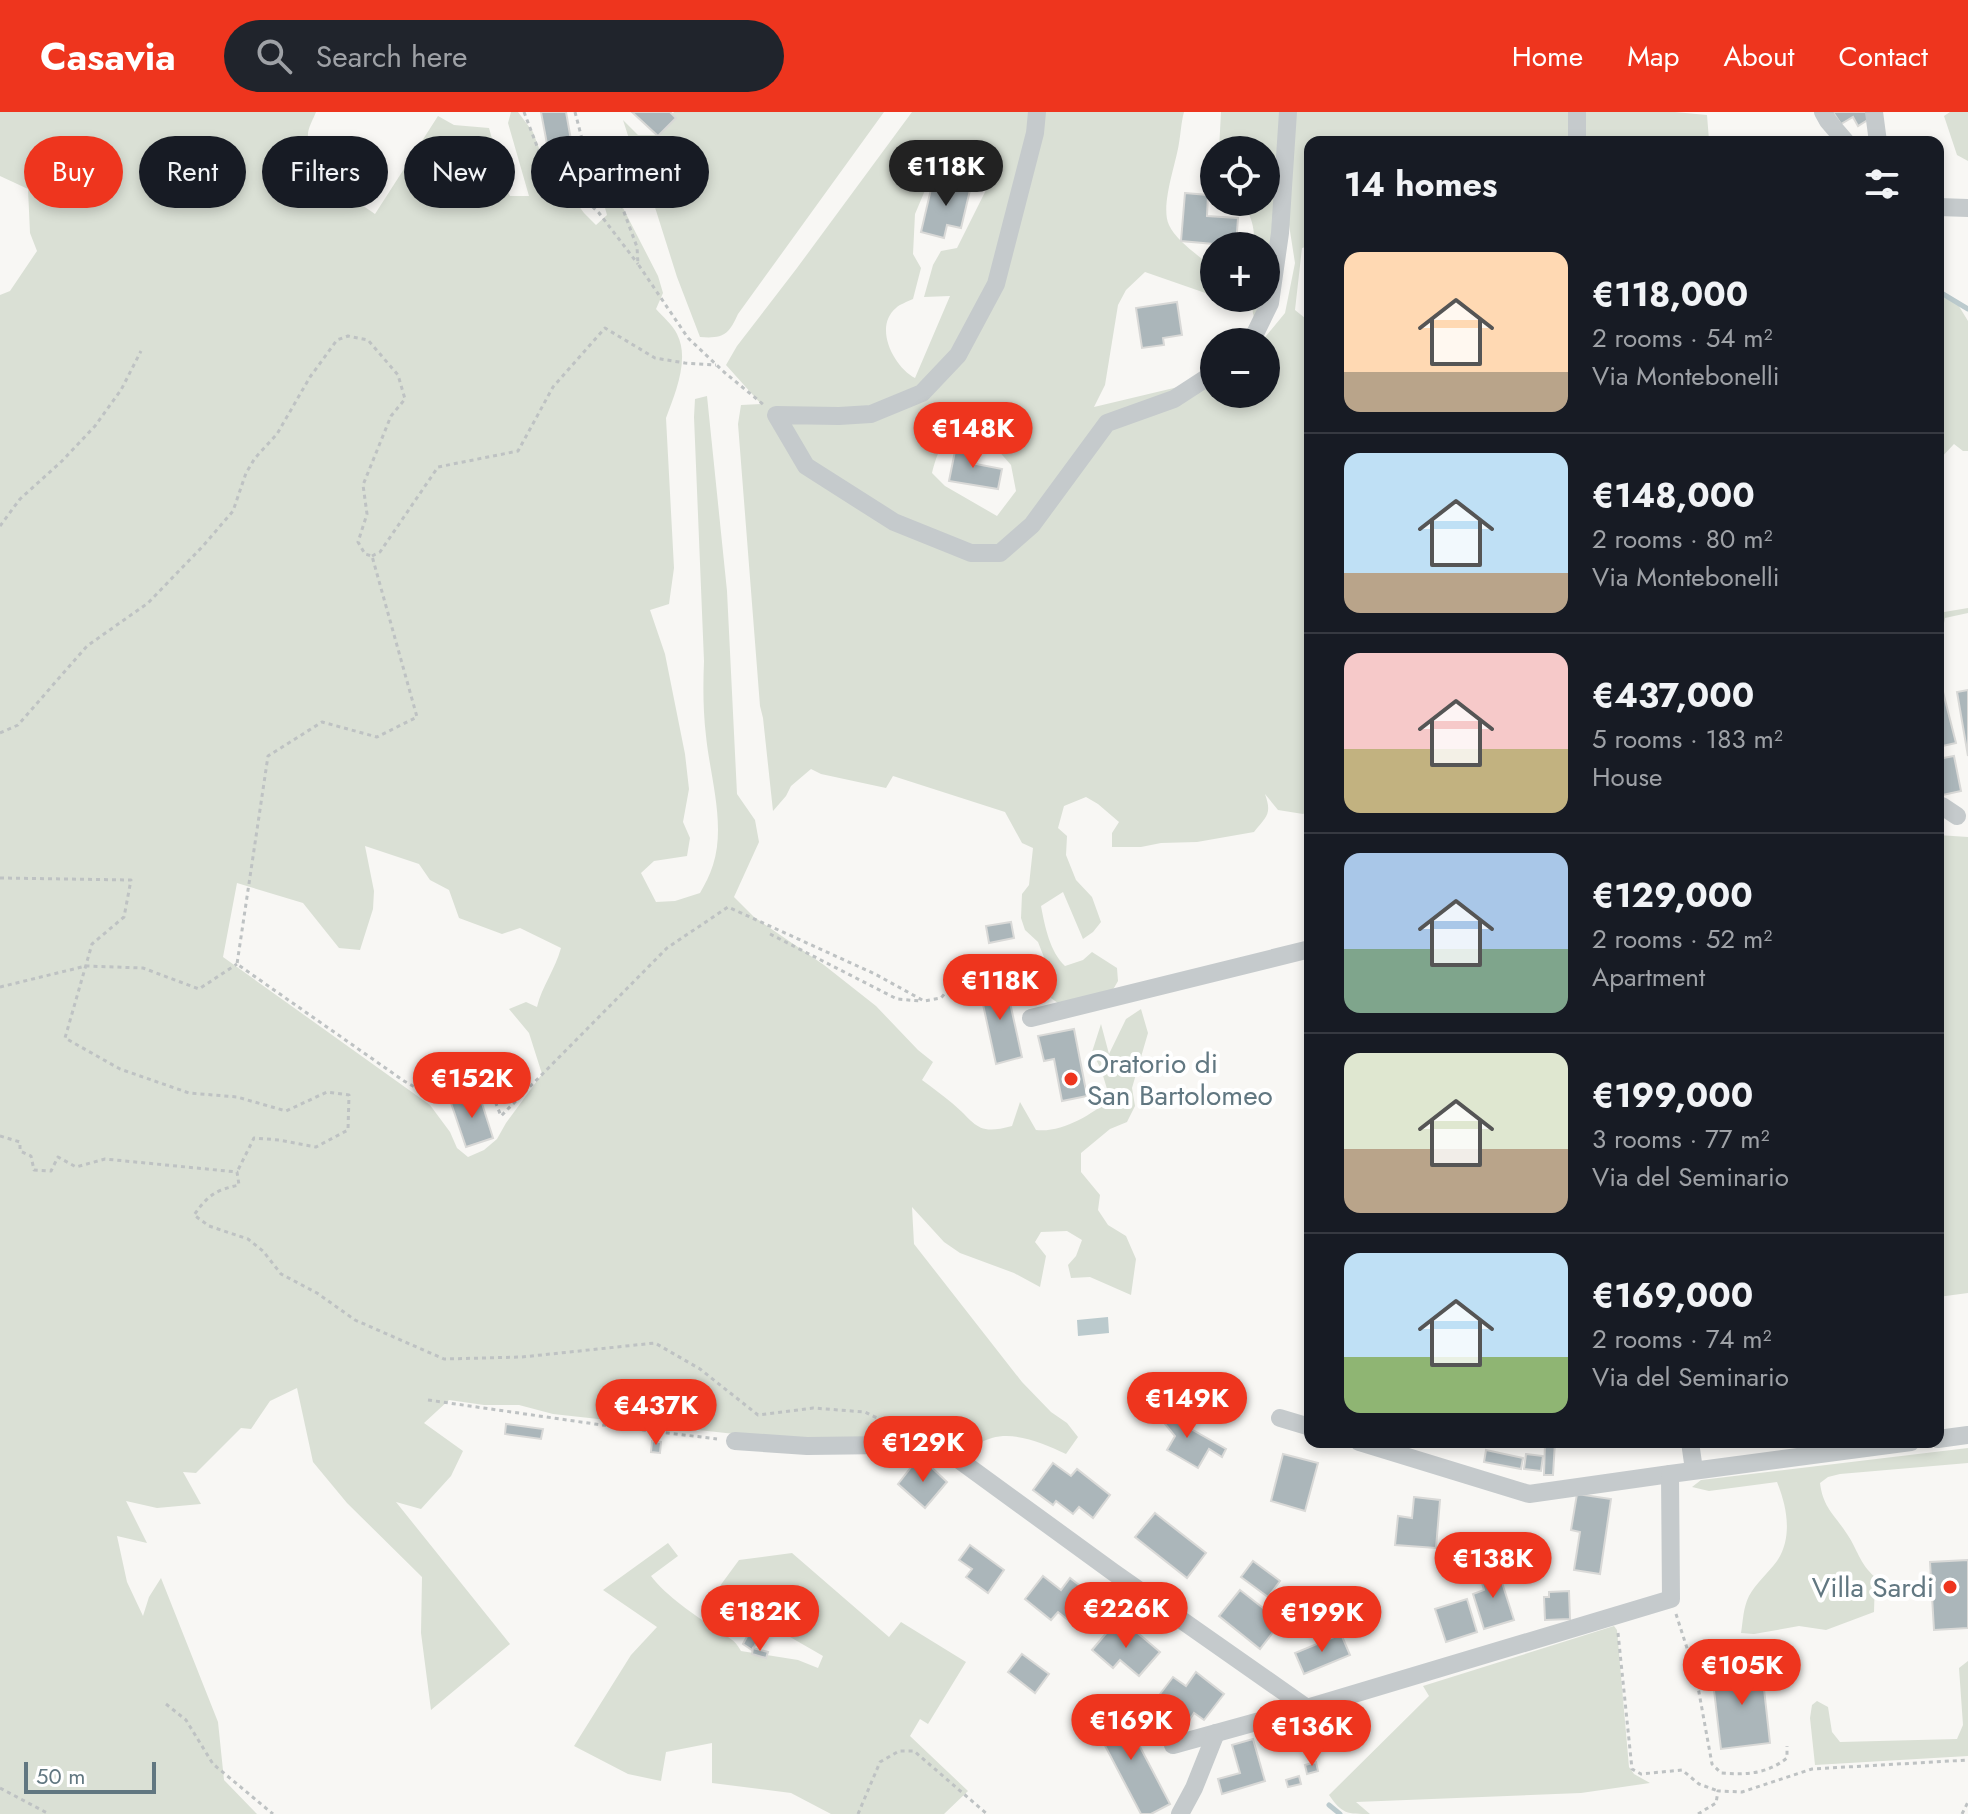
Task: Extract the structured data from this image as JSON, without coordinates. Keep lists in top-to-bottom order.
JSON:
{
  "places": ["Oratorio di San Bartolomeo", "Villa Sardi"],
  "scale_bar": "50 m",
  "page": {
    "header": "Casavia",
    "search": "Search here",
    "nav": [
      "Home",
      "Map",
      "About",
      "Contact"
    ],
    "map_buttons": ["+", "−"],
    "chip": [
      "Buy",
      "Rent",
      "Filters",
      "New",
      "Apartment"
    ],
    "heading": "14 homes",
    "price": [
      "€118K",
      "€148K",
      "€118K",
      "€152K",
      "€149K",
      "€437K",
      "€129K",
      "€138K",
      "€226K",
      "€182K",
      "€199K",
      "€105K",
      "€169K",
      "€136K"
    ],
    "list": [
      {
        "name": "€118,000",
        "note": "2 rooms · 54 m² · Via Montebonelli"
      },
      {
        "name": "€148,000",
        "note": "2 rooms · 80 m² · Via Montebonelli"
      },
      {
        "name": "€437,000",
        "note": "5 rooms · 183 m² · House"
      },
      {
        "name": "€129,000",
        "note": "2 rooms · 52 m² · Apartment"
      },
      {
        "name": "€199,000",
        "note": "3 rooms · 77 m² · Via del Seminario"
      },
      {
        "name": "€169,000",
        "note": "2 rooms · 74 m² · Via del Seminario"
      }
    ],
    "scale": "50 m"
  }
}
